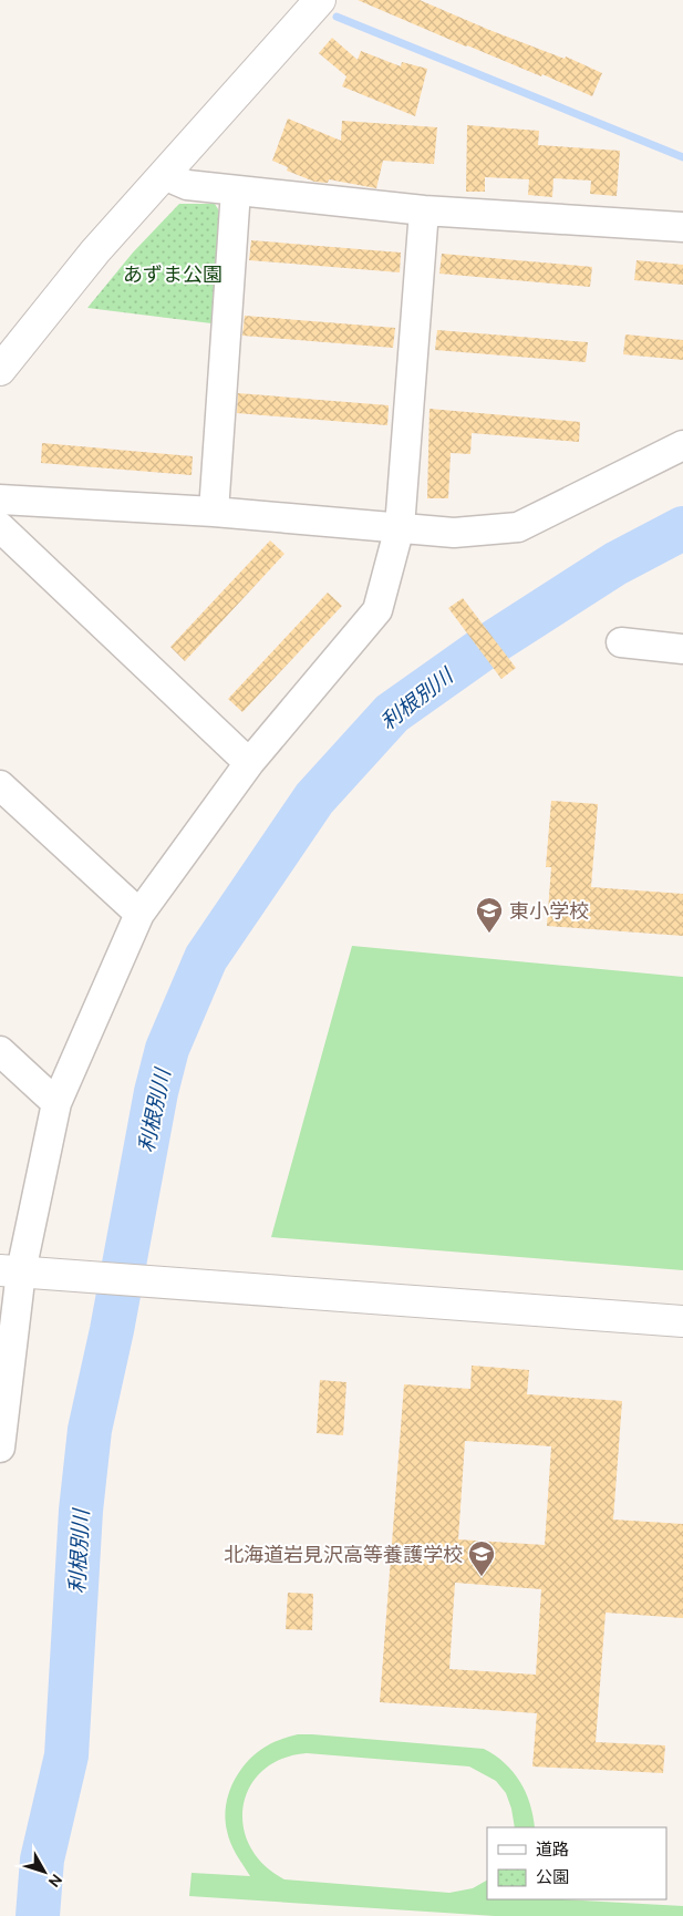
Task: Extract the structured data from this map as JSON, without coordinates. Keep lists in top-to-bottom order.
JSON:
{
  "water": ["利根別川"],
  "parks": ["あずま公園"],
  "places": {
    "school or university": ["東小学校", "北海道岩見沢高等養護学校"]
  },
  "legend": ["道路", "公園"],
  "north": "bottom right"
}
